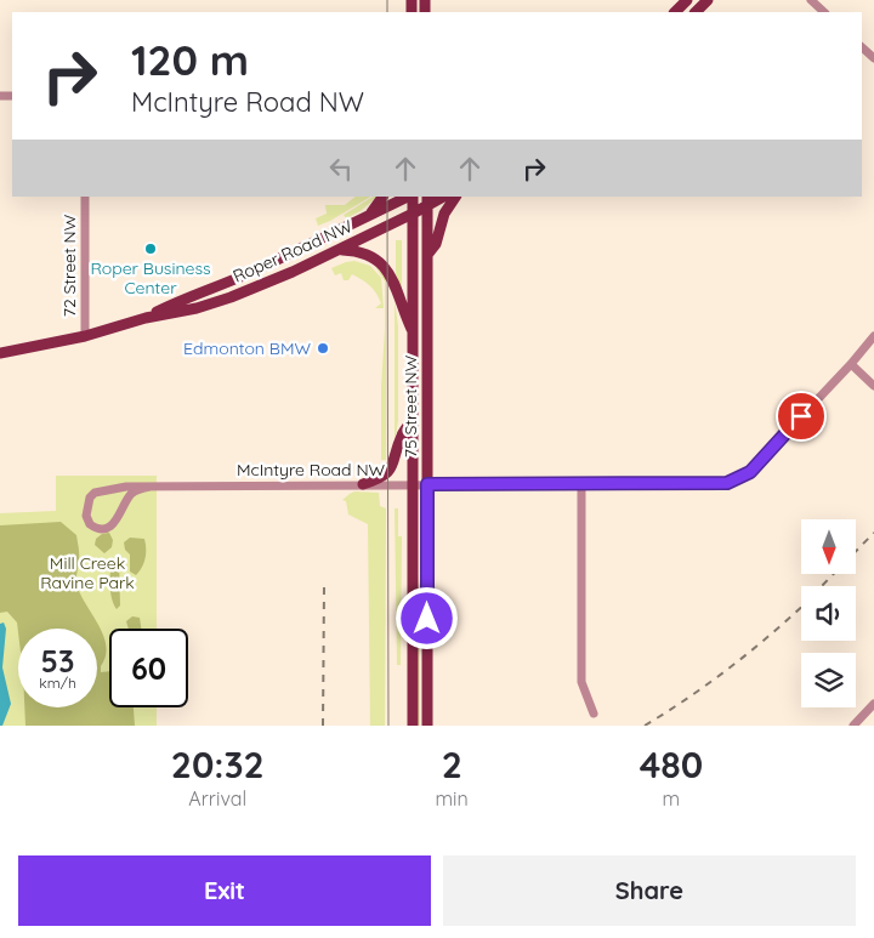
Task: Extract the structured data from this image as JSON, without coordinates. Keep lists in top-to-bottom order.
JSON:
{
  "streets": {
    "main road": ["Roper Road NW", "75 Street NW"],
    "street": ["72 Street NW", "McIntyre Road NW"]
  },
  "crossings": [
    ["Roper Road NW", "72 Street NW"],
    ["Roper Road NW", "75 Street NW"],
    ["75 Street NW", "McIntyre Road NW"]
  ],
  "parks": ["Mill Creek Ravine Park"],
  "places": ["Roper Business Center", "Edmonton BMW"],
  "north": "bottom",
  "page": {
    "turn": ["120 m", "McIntyre Road NW"],
    "speed": "53 km/h",
    "limit": "60",
    "eta": [
      "20:32",
      "Arrival",
      "2",
      "min",
      "480",
      "m"
    ],
    "buttons": ["Exit", "Share"]
  }
}
